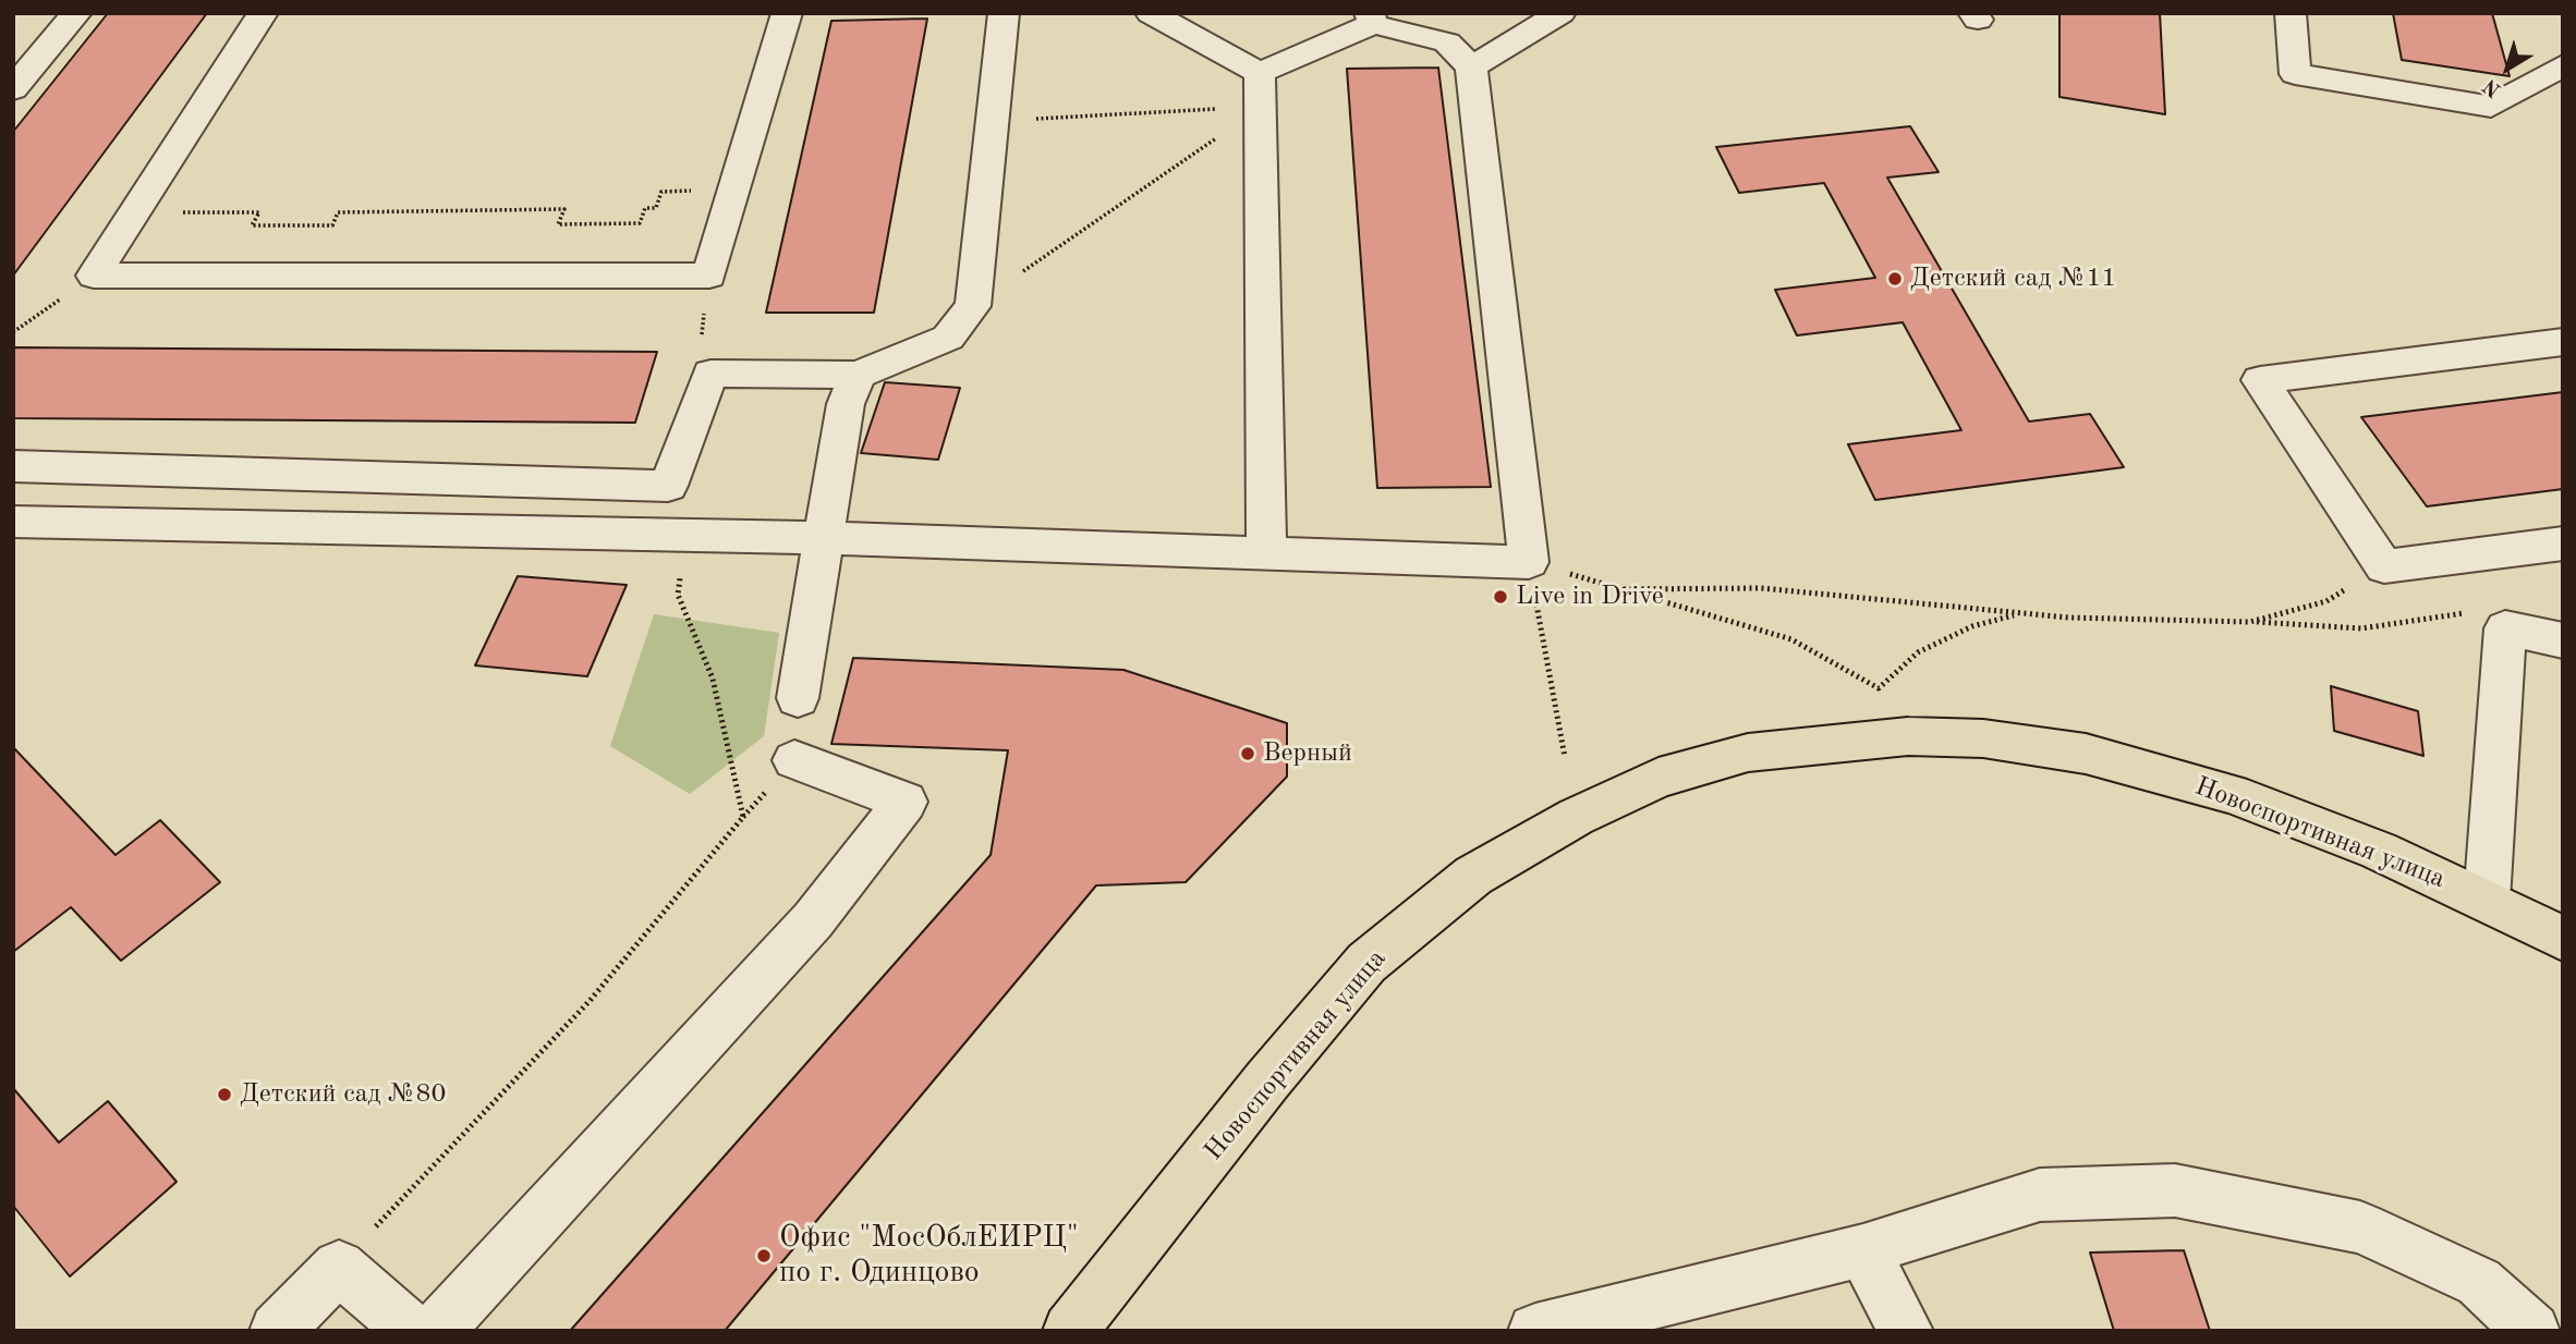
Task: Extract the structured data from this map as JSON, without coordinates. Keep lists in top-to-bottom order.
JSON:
{
  "streets": {
    "main road": ["Новоспортивная улица"]
  },
  "places": [
    "Детский сад №11",
    "Live in Drive",
    "Верный",
    "Детский сад №80",
    "Офис \"МосОблЕИРЦ\" по г. Одинцово"
  ],
  "north": "bottom left"
}
